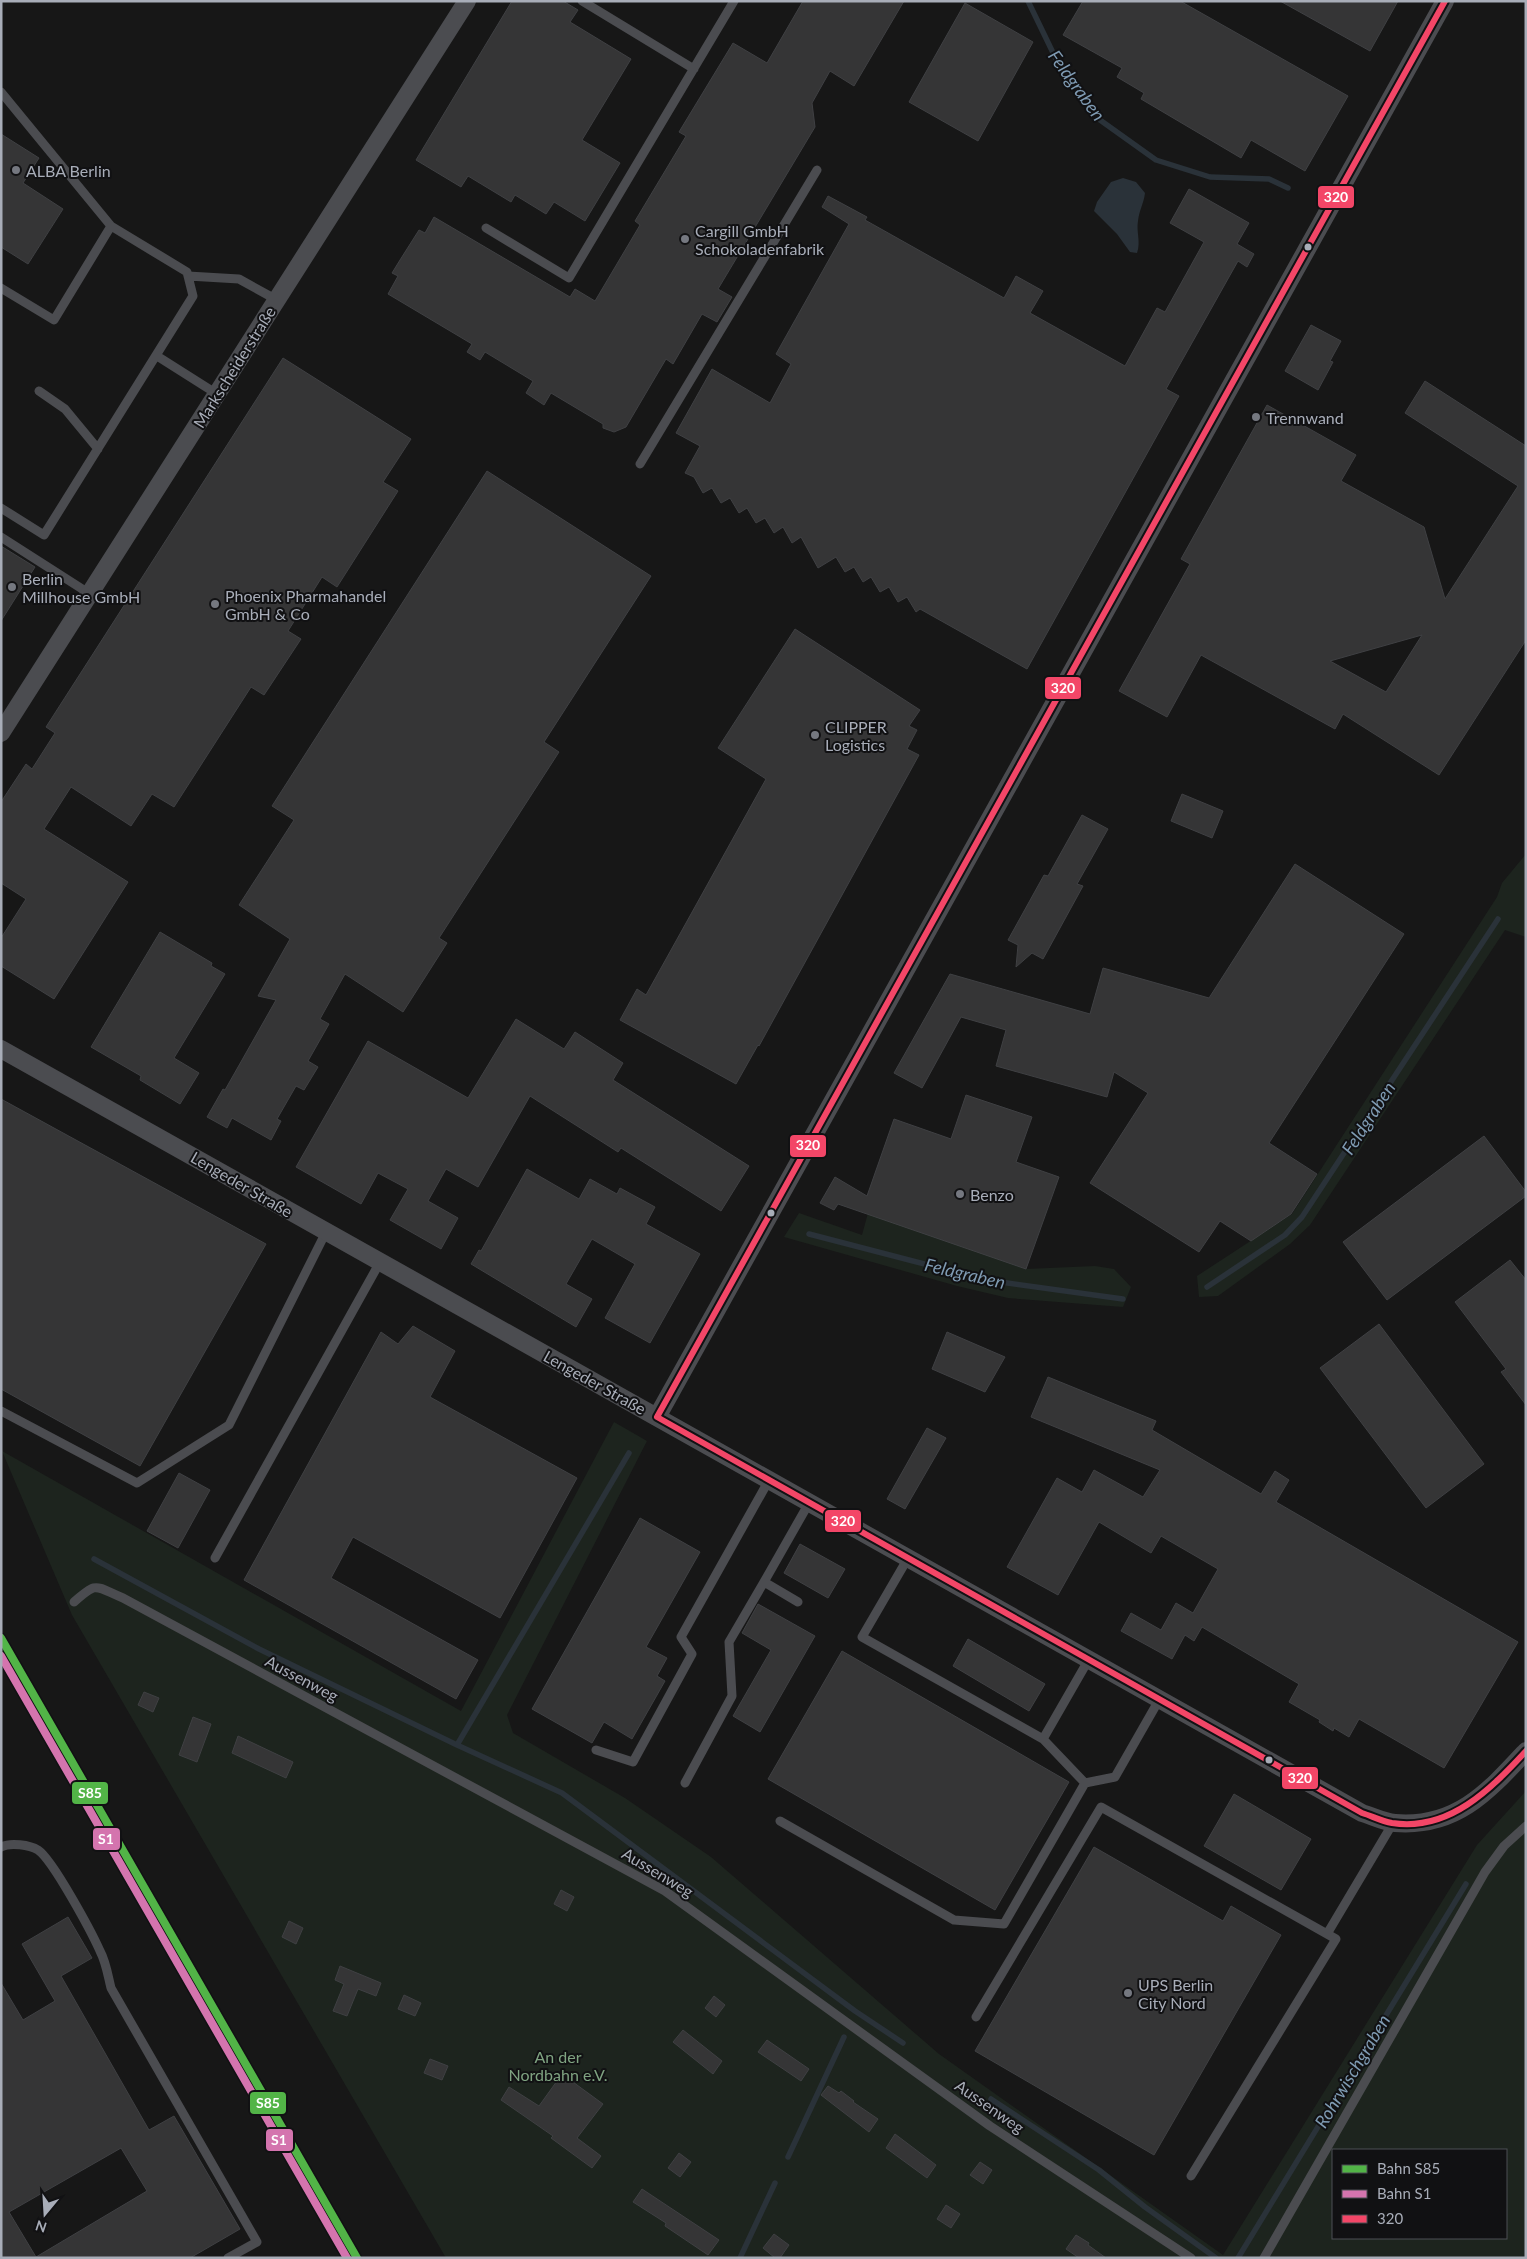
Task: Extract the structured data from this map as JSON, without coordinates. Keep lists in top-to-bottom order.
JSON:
{
  "streets": {
    "street": ["Markscheiderstraße", "Lengeder Straße"],
    "lane": ["Aussenweg"]
  },
  "water": ["Feldgraben", "Rohrwischgraben"],
  "parks": ["An der Nordbahn e.V."],
  "places": [
    "ALBA Berlin",
    "Cargill GmbH Schokoladenfabrik",
    "Trennwand",
    "Berlin Millhouse GmbH",
    "Phoenix Pharmahandel GmbH & Co",
    "CLIPPER Logistics",
    "Benzo",
    "UPS Berlin City Nord"
  ],
  "lines": ["transit line 320", "rail line S85", "rail line S1"],
  "legend": ["Bahn S85", "Bahn S1", "320"],
  "north": "bottom"
}
